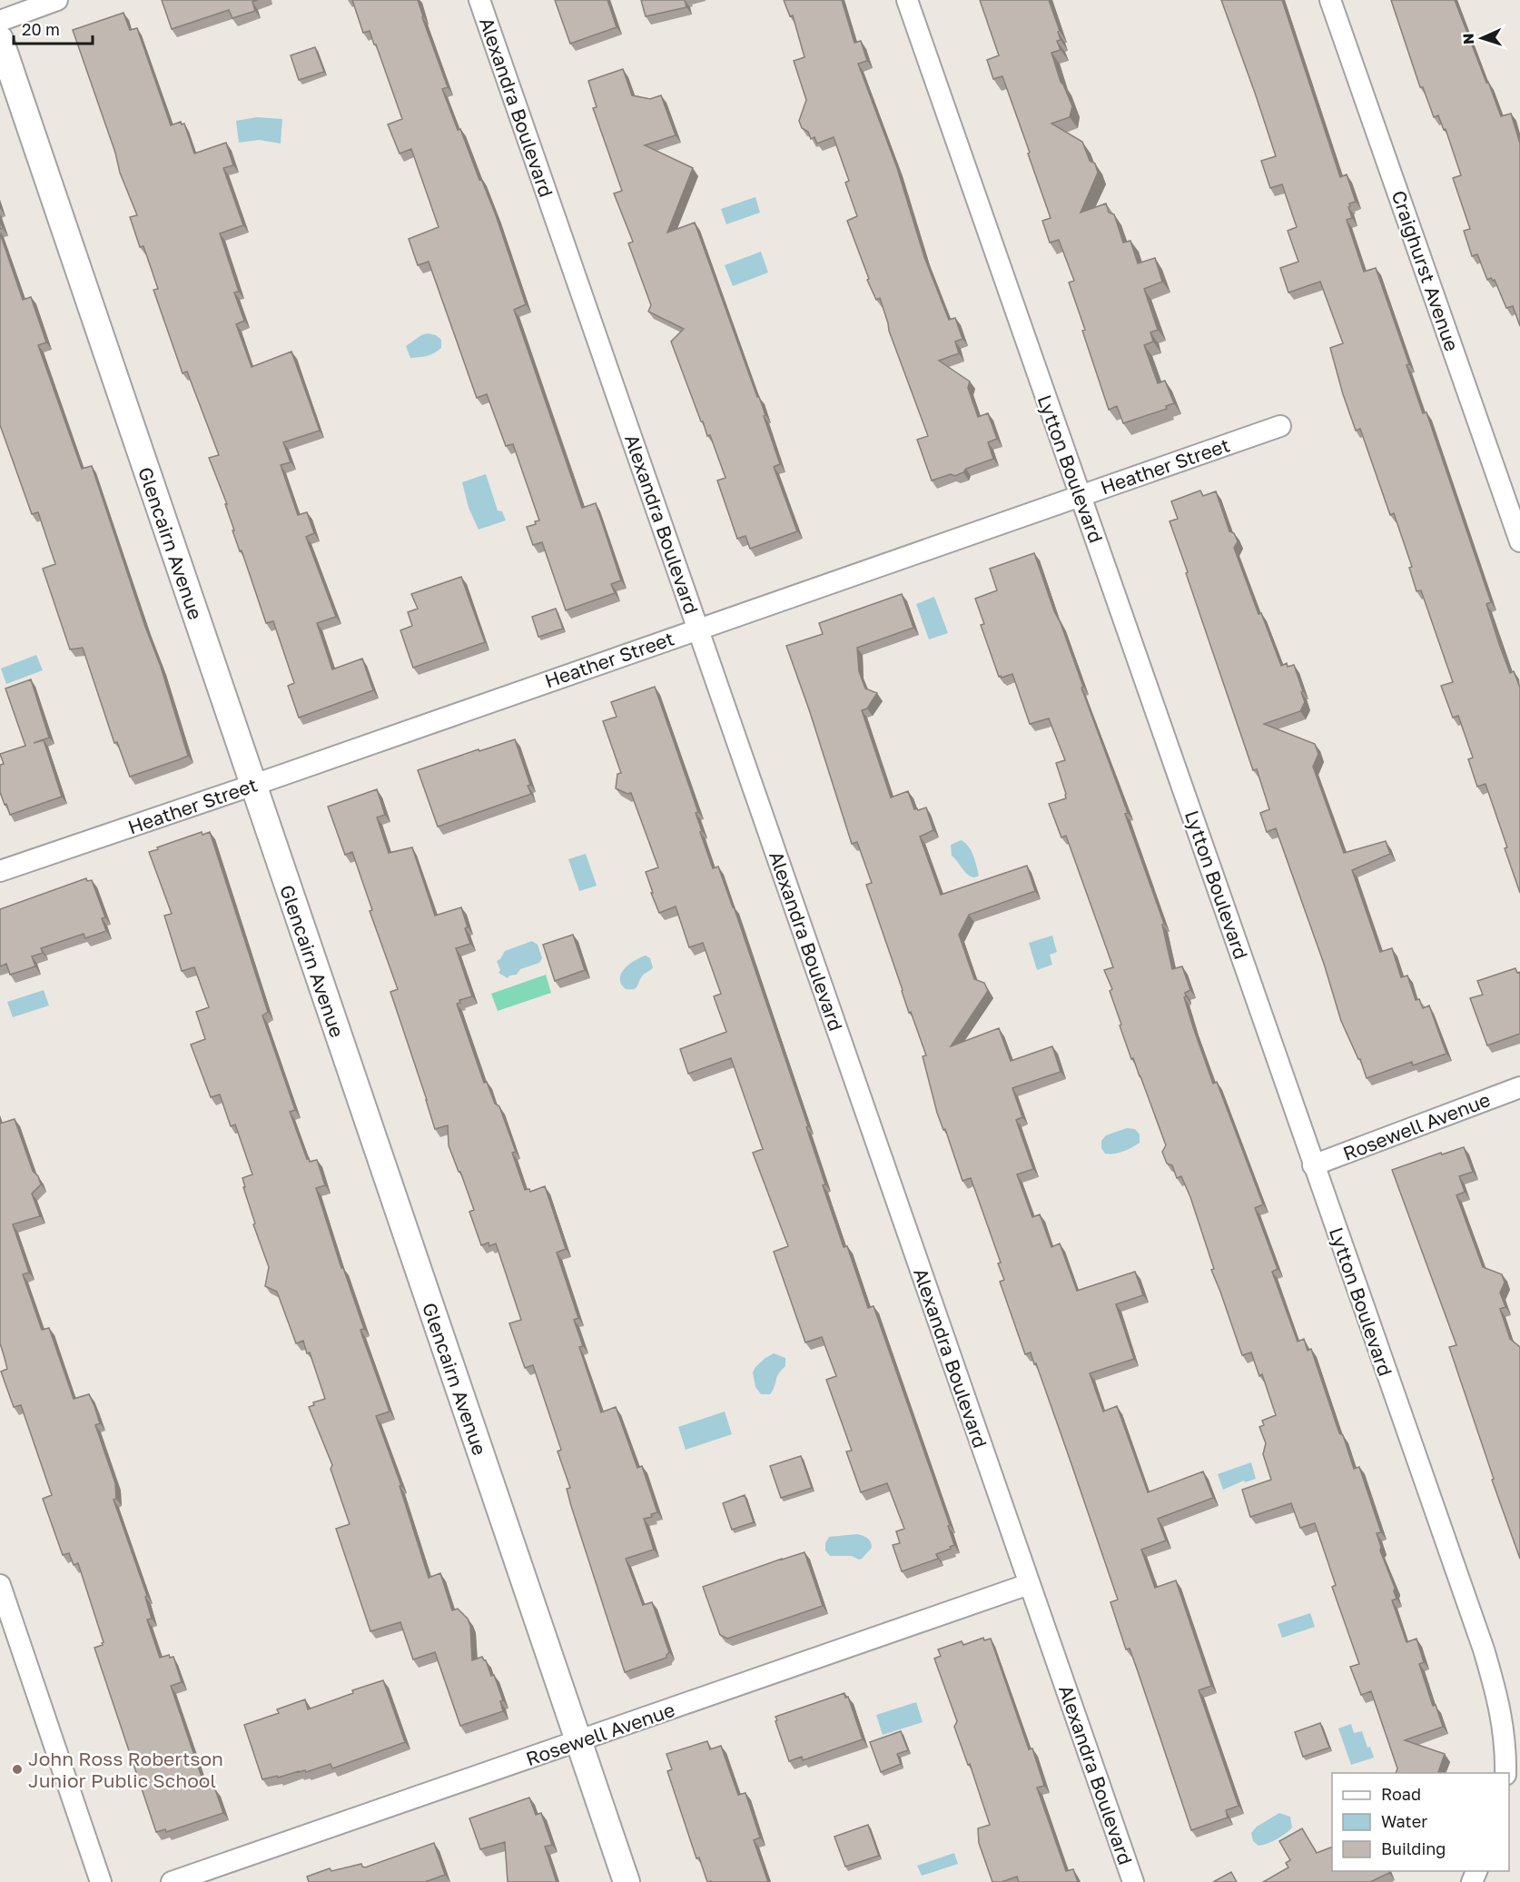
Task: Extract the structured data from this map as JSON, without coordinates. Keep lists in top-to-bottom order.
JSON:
{
  "streets": {
    "street": [
      "Alexandra Boulevard",
      "Craighurst Avenue",
      "Heather Street",
      "Lytton Boulevard",
      "Glencairn Avenue",
      "Rosewell Avenue"
    ]
  },
  "crossings": [
    ["Alexandra Boulevard", "Heather Street"],
    ["Alexandra Boulevard", "Rosewell Avenue"],
    ["Heather Street", "Lytton Boulevard"],
    ["Heather Street", "Glencairn Avenue"],
    ["Lytton Boulevard", "Rosewell Avenue"],
    ["Glencairn Avenue", "Rosewell Avenue"]
  ],
  "places": ["John Ross Robertson Junior Public School"],
  "legend": ["Road", "Water", "Building"],
  "scale_bar": "20 m",
  "north": "left"
}
